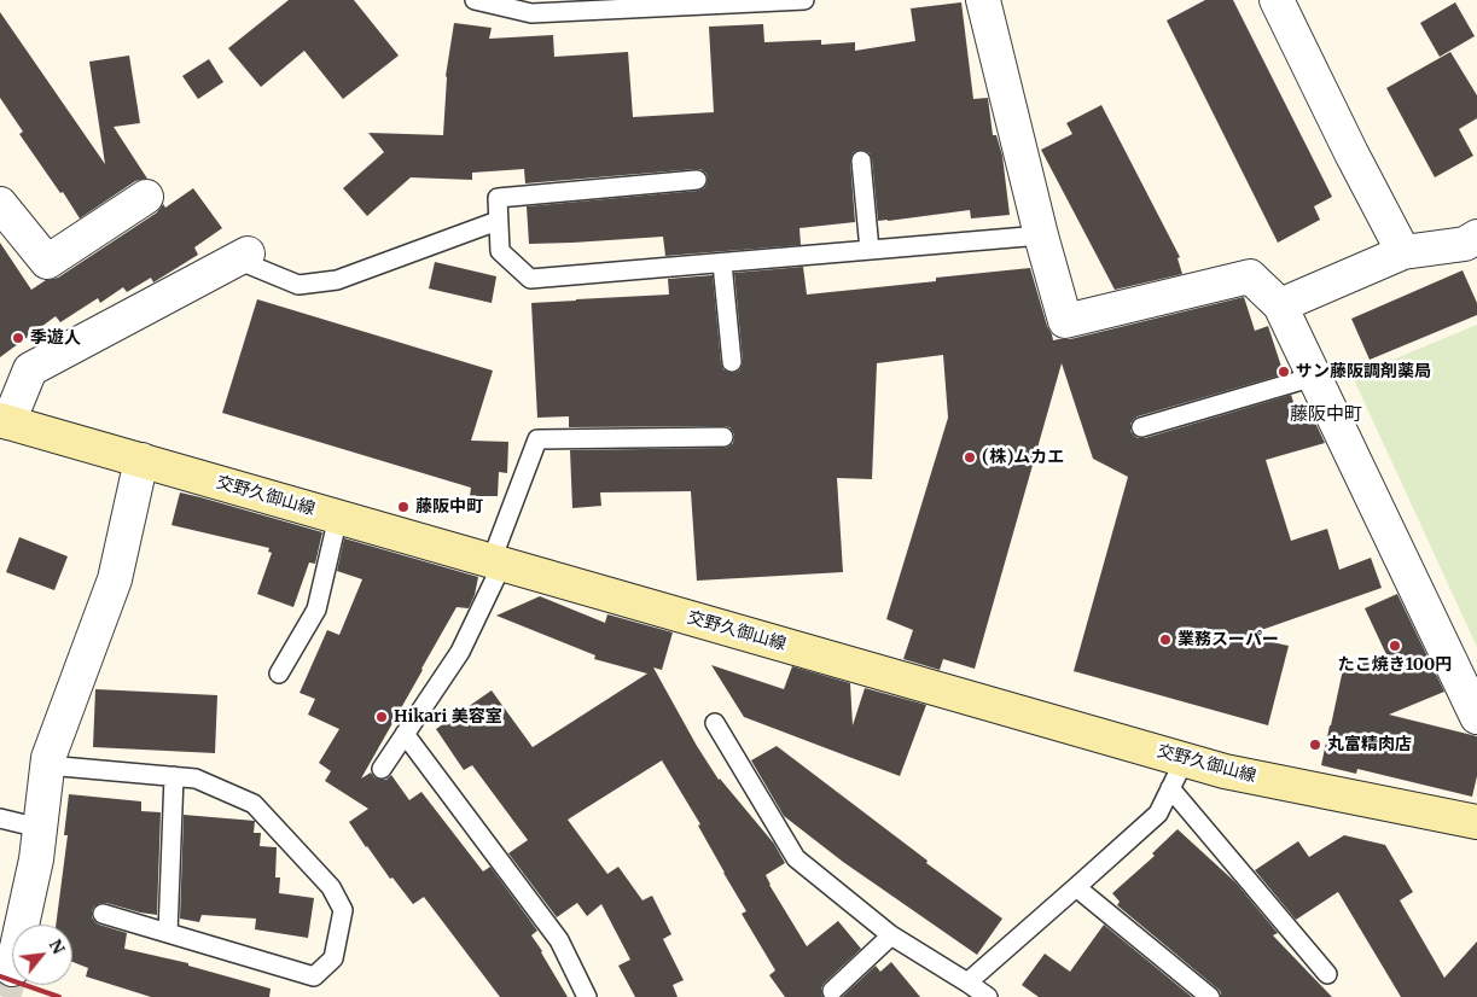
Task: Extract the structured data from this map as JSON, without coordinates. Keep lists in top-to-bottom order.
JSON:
{
  "streets": {
    "main road": ["交野久御山線"]
  },
  "districts": ["藤阪中町"],
  "places": [
    "季遊人",
    "サン藤阪調剤薬局",
    "(株)ムカエ",
    "藤阪中町",
    "業務スーパー",
    "たこ焼き100円",
    "Hikari 美容室",
    "丸富精肉店"
  ],
  "north": "top right"
}
